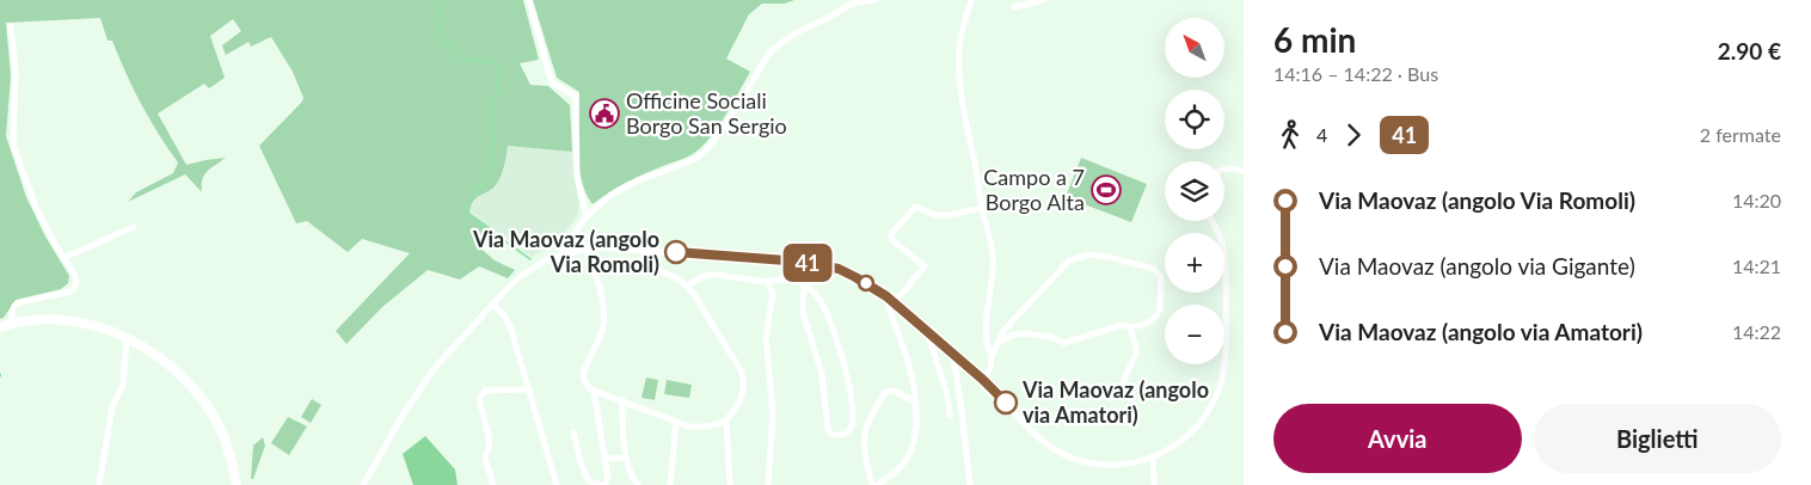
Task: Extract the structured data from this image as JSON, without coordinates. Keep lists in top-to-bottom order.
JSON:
{
  "places": {
    "public building": ["Officine Sociali Borgo San Sergio"],
    "sports": ["Campo a 7 Borgo Alta"],
    "other": ["Via Maovaz (angolo Via Romoli)", "Via Maovaz (angolo via Amatori)"]
  },
  "lines": ["bus line 41"],
  "north": "top left",
  "page": {
    "on_map": "41",
    "heading": ["6 min", "14:16 – 14:22 · Bus", "2.90 €"],
    "map_buttons": ["+", "−"],
    "legs": ["4", "41", "2 fermate"],
    "list": [
      {
        "name": "Via Maovaz (angolo Via Romoli)",
        "value": "14:20"
      },
      {
        "name": "Via Maovaz (angolo via Gigante)",
        "value": "14:21"
      },
      {
        "name": "Via Maovaz (angolo via Amatori)",
        "value": "14:22"
      }
    ],
    "buttons": ["Avvia", "Biglietti"]
  }
}
